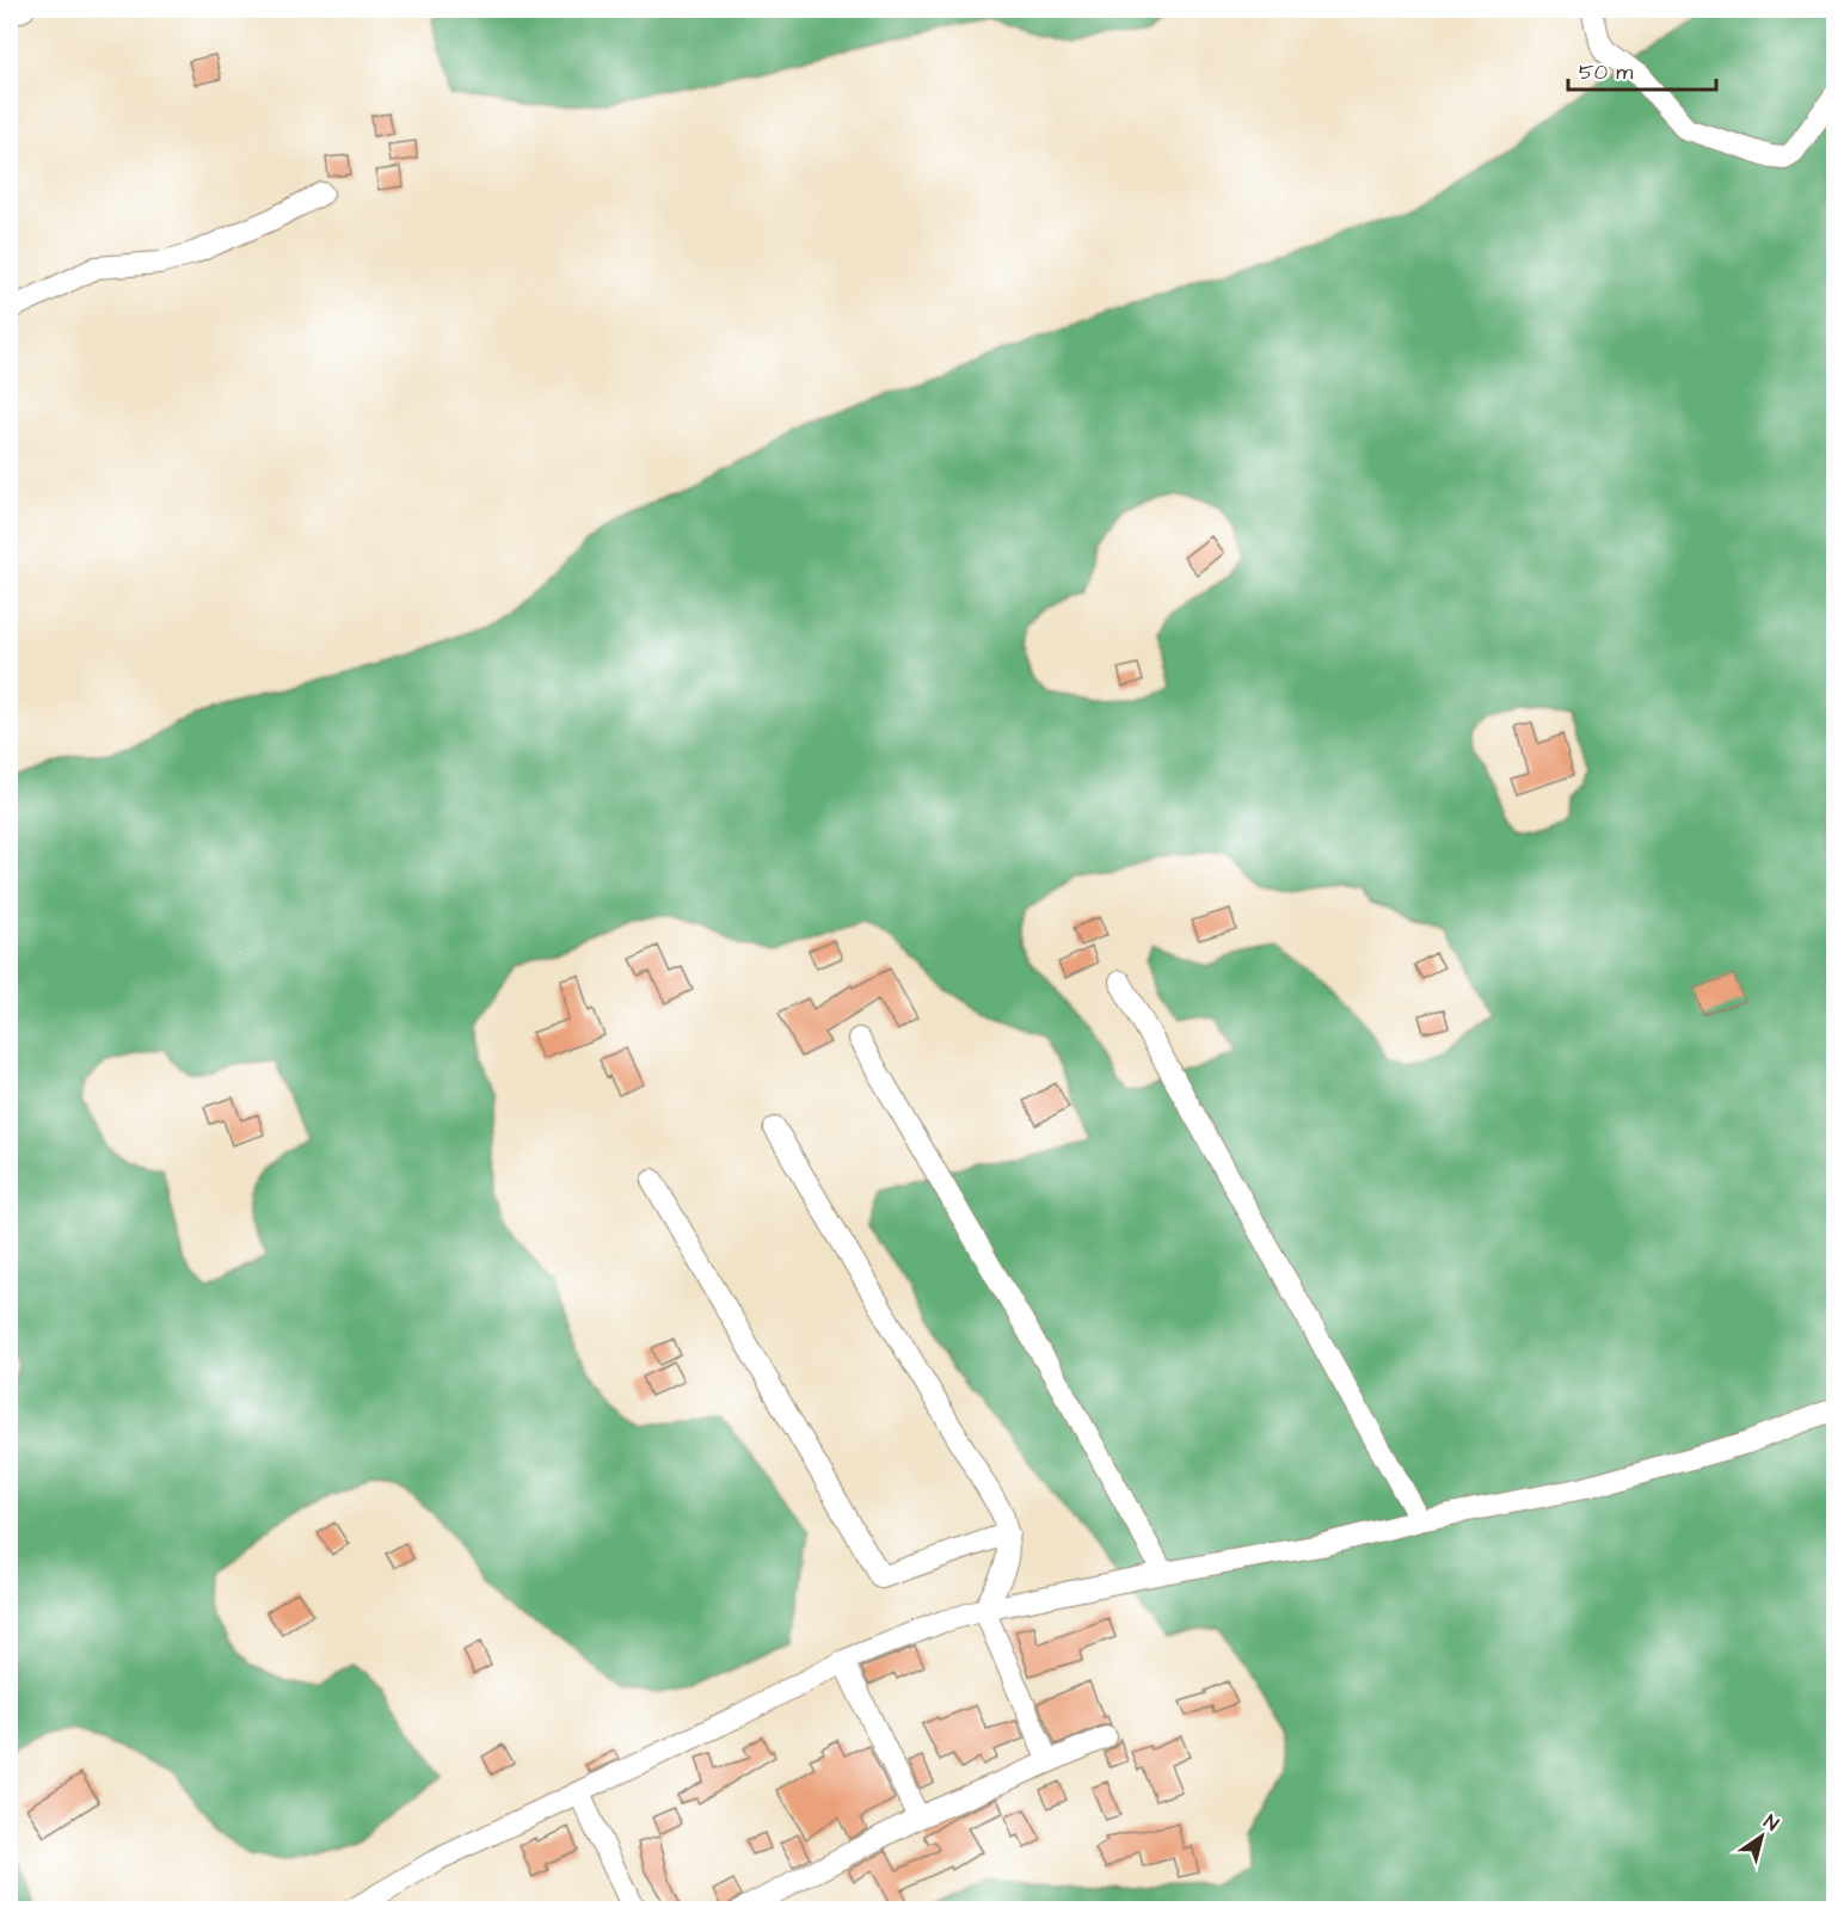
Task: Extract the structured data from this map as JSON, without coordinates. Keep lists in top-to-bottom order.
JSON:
{
  "scale_bar": "50 m",
  "north": "top right"
}
